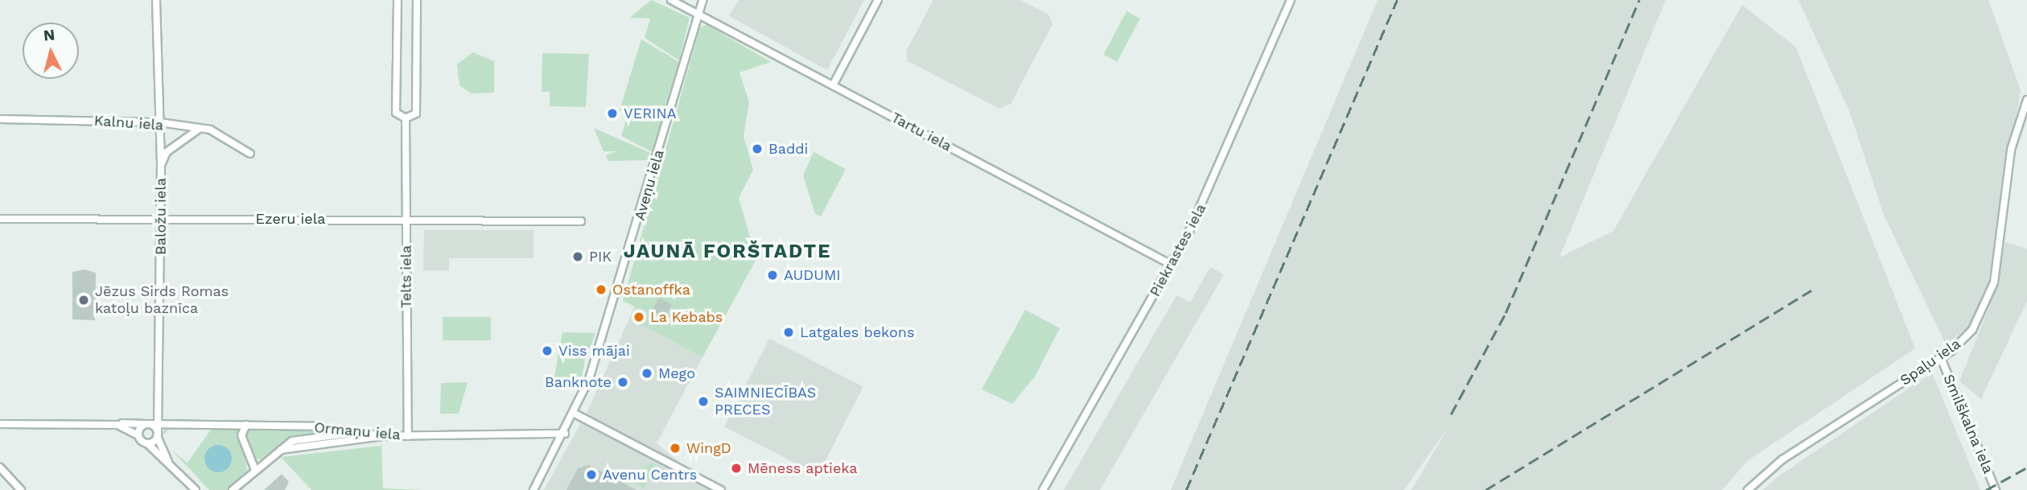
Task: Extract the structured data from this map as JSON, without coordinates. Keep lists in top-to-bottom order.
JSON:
{
  "streets": {
    "street": [
      "Kalnu iela",
      "Tartu iela",
      "Aveņu iela",
      "Baložu iela",
      "Ezeru iela",
      "Piekrastes iela",
      "Telts iela",
      "Spaļu iela",
      "Smilškalna iela",
      "Ormaņu iela"
    ]
  },
  "crossings": [
    ["Kalnu iela", "Baložu iela"],
    ["Tartu iela", "Aveņu iela"],
    ["Tartu iela", "Piekrastes iela"],
    ["Aveņu iela", "Ormaņu iela"],
    ["Baložu iela", "Ezeru iela"],
    ["Baložu iela", "Ormaņu iela"],
    ["Ezeru iela", "Telts iela"],
    ["Telts iela", "Ormaņu iela"],
    ["Spaļu iela", "Smilškalna iela"]
  ],
  "districts": ["JAUNĀ FORŠTADTE"],
  "places": [
    "VERINA",
    "Baddi",
    "PIK",
    "AUDUMI",
    "Ostanoffka",
    "Jēzus Sirds Romas katoļu baznīca",
    "La Kebabs",
    "Latgales bekons",
    "Viss mājai",
    "Mego",
    "Banknote",
    "SAIMNIECĪBAS PRECES",
    "WingD",
    "Mēness aptieka",
    "Avenu Centrs"
  ],
  "north": "top"
}
